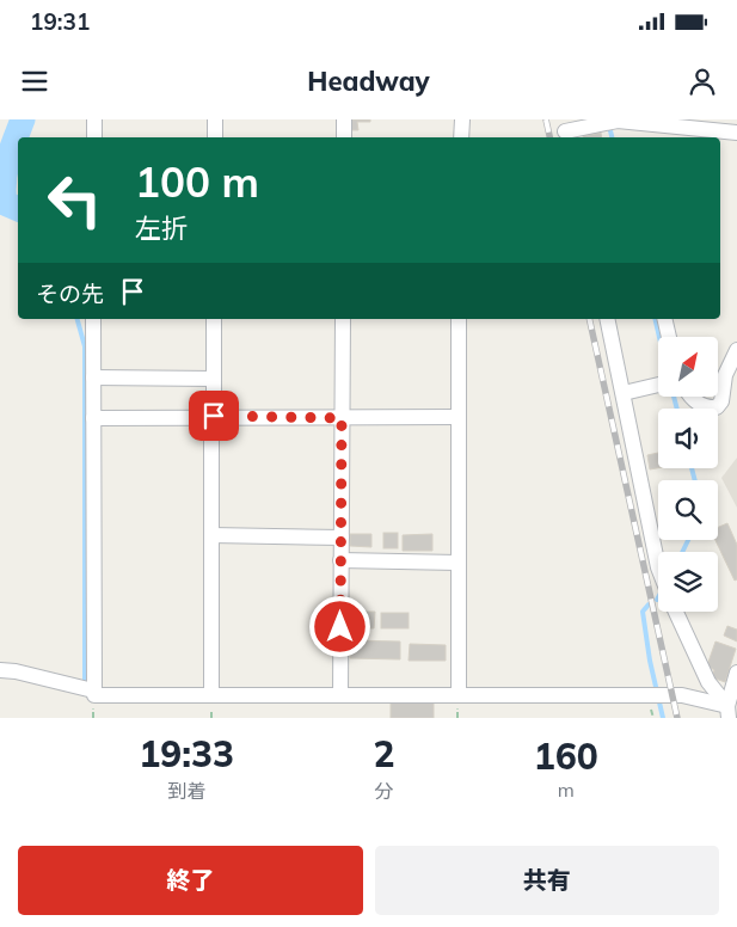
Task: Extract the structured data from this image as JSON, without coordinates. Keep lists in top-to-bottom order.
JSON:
{
  "north": "top right",
  "page": {
    "status": "19:31",
    "header": "Headway",
    "turn": ["100 m", "左折"],
    "then": "その先",
    "eta": [
      "19:33",
      "到着",
      "2",
      "分",
      "160",
      "m"
    ],
    "buttons": ["終了", "共有"]
  }
}
